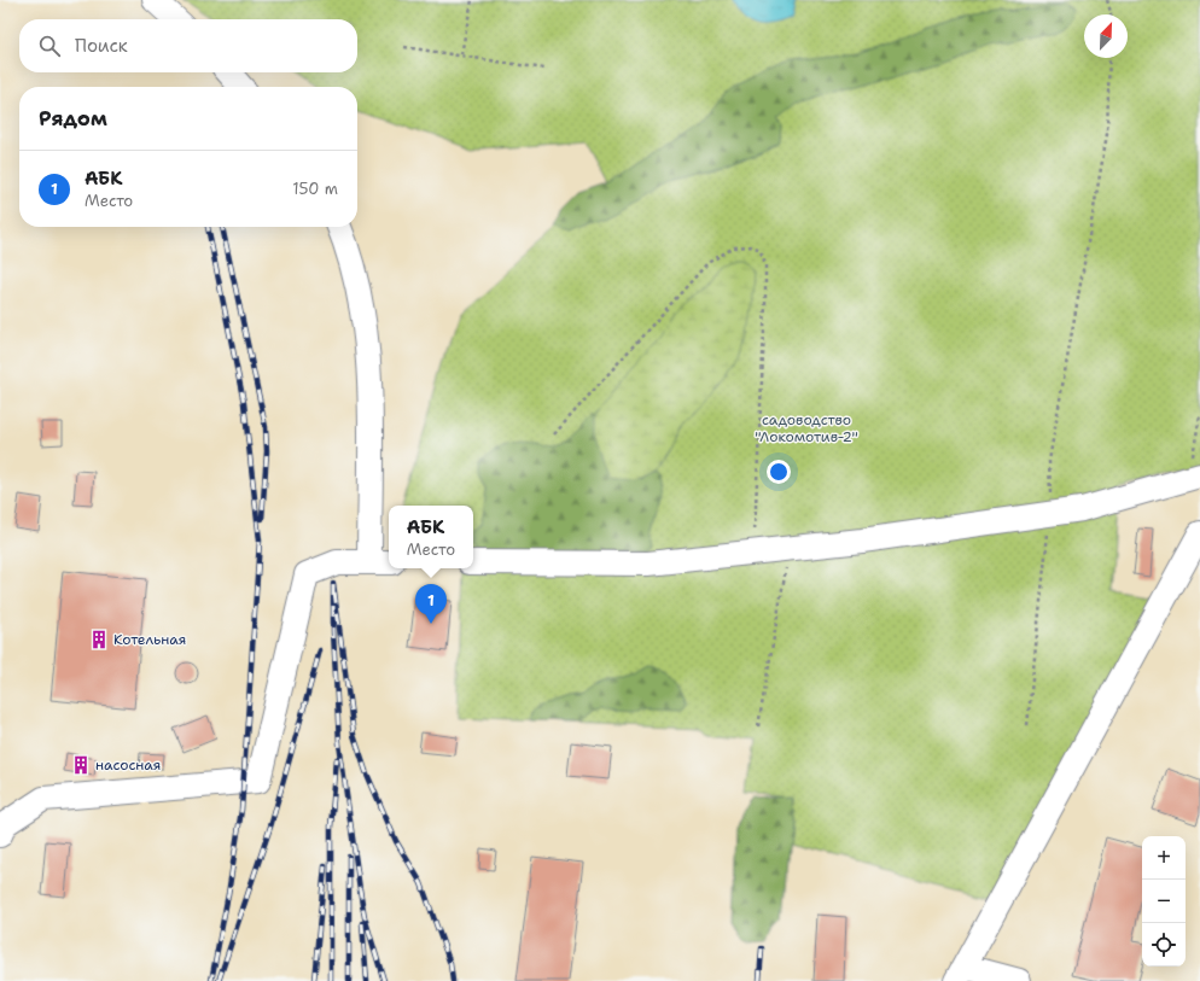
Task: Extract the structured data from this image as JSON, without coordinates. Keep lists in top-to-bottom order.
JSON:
{
  "parks": ["садоводство \"Локомотив-2\""],
  "places": {
    "building": ["Котельная", "насосная"]
  },
  "north": "top right",
  "page": {
    "search": "Поиск",
    "heading": "Рядом",
    "list": [
      {
        "mark": "1",
        "name": "АБК",
        "note": "Место",
        "value": "150 m"
      }
    ],
    "popup": ["АБК", "Место"],
    "pins": "1",
    "map_buttons": ["+", "−"]
  }
}
